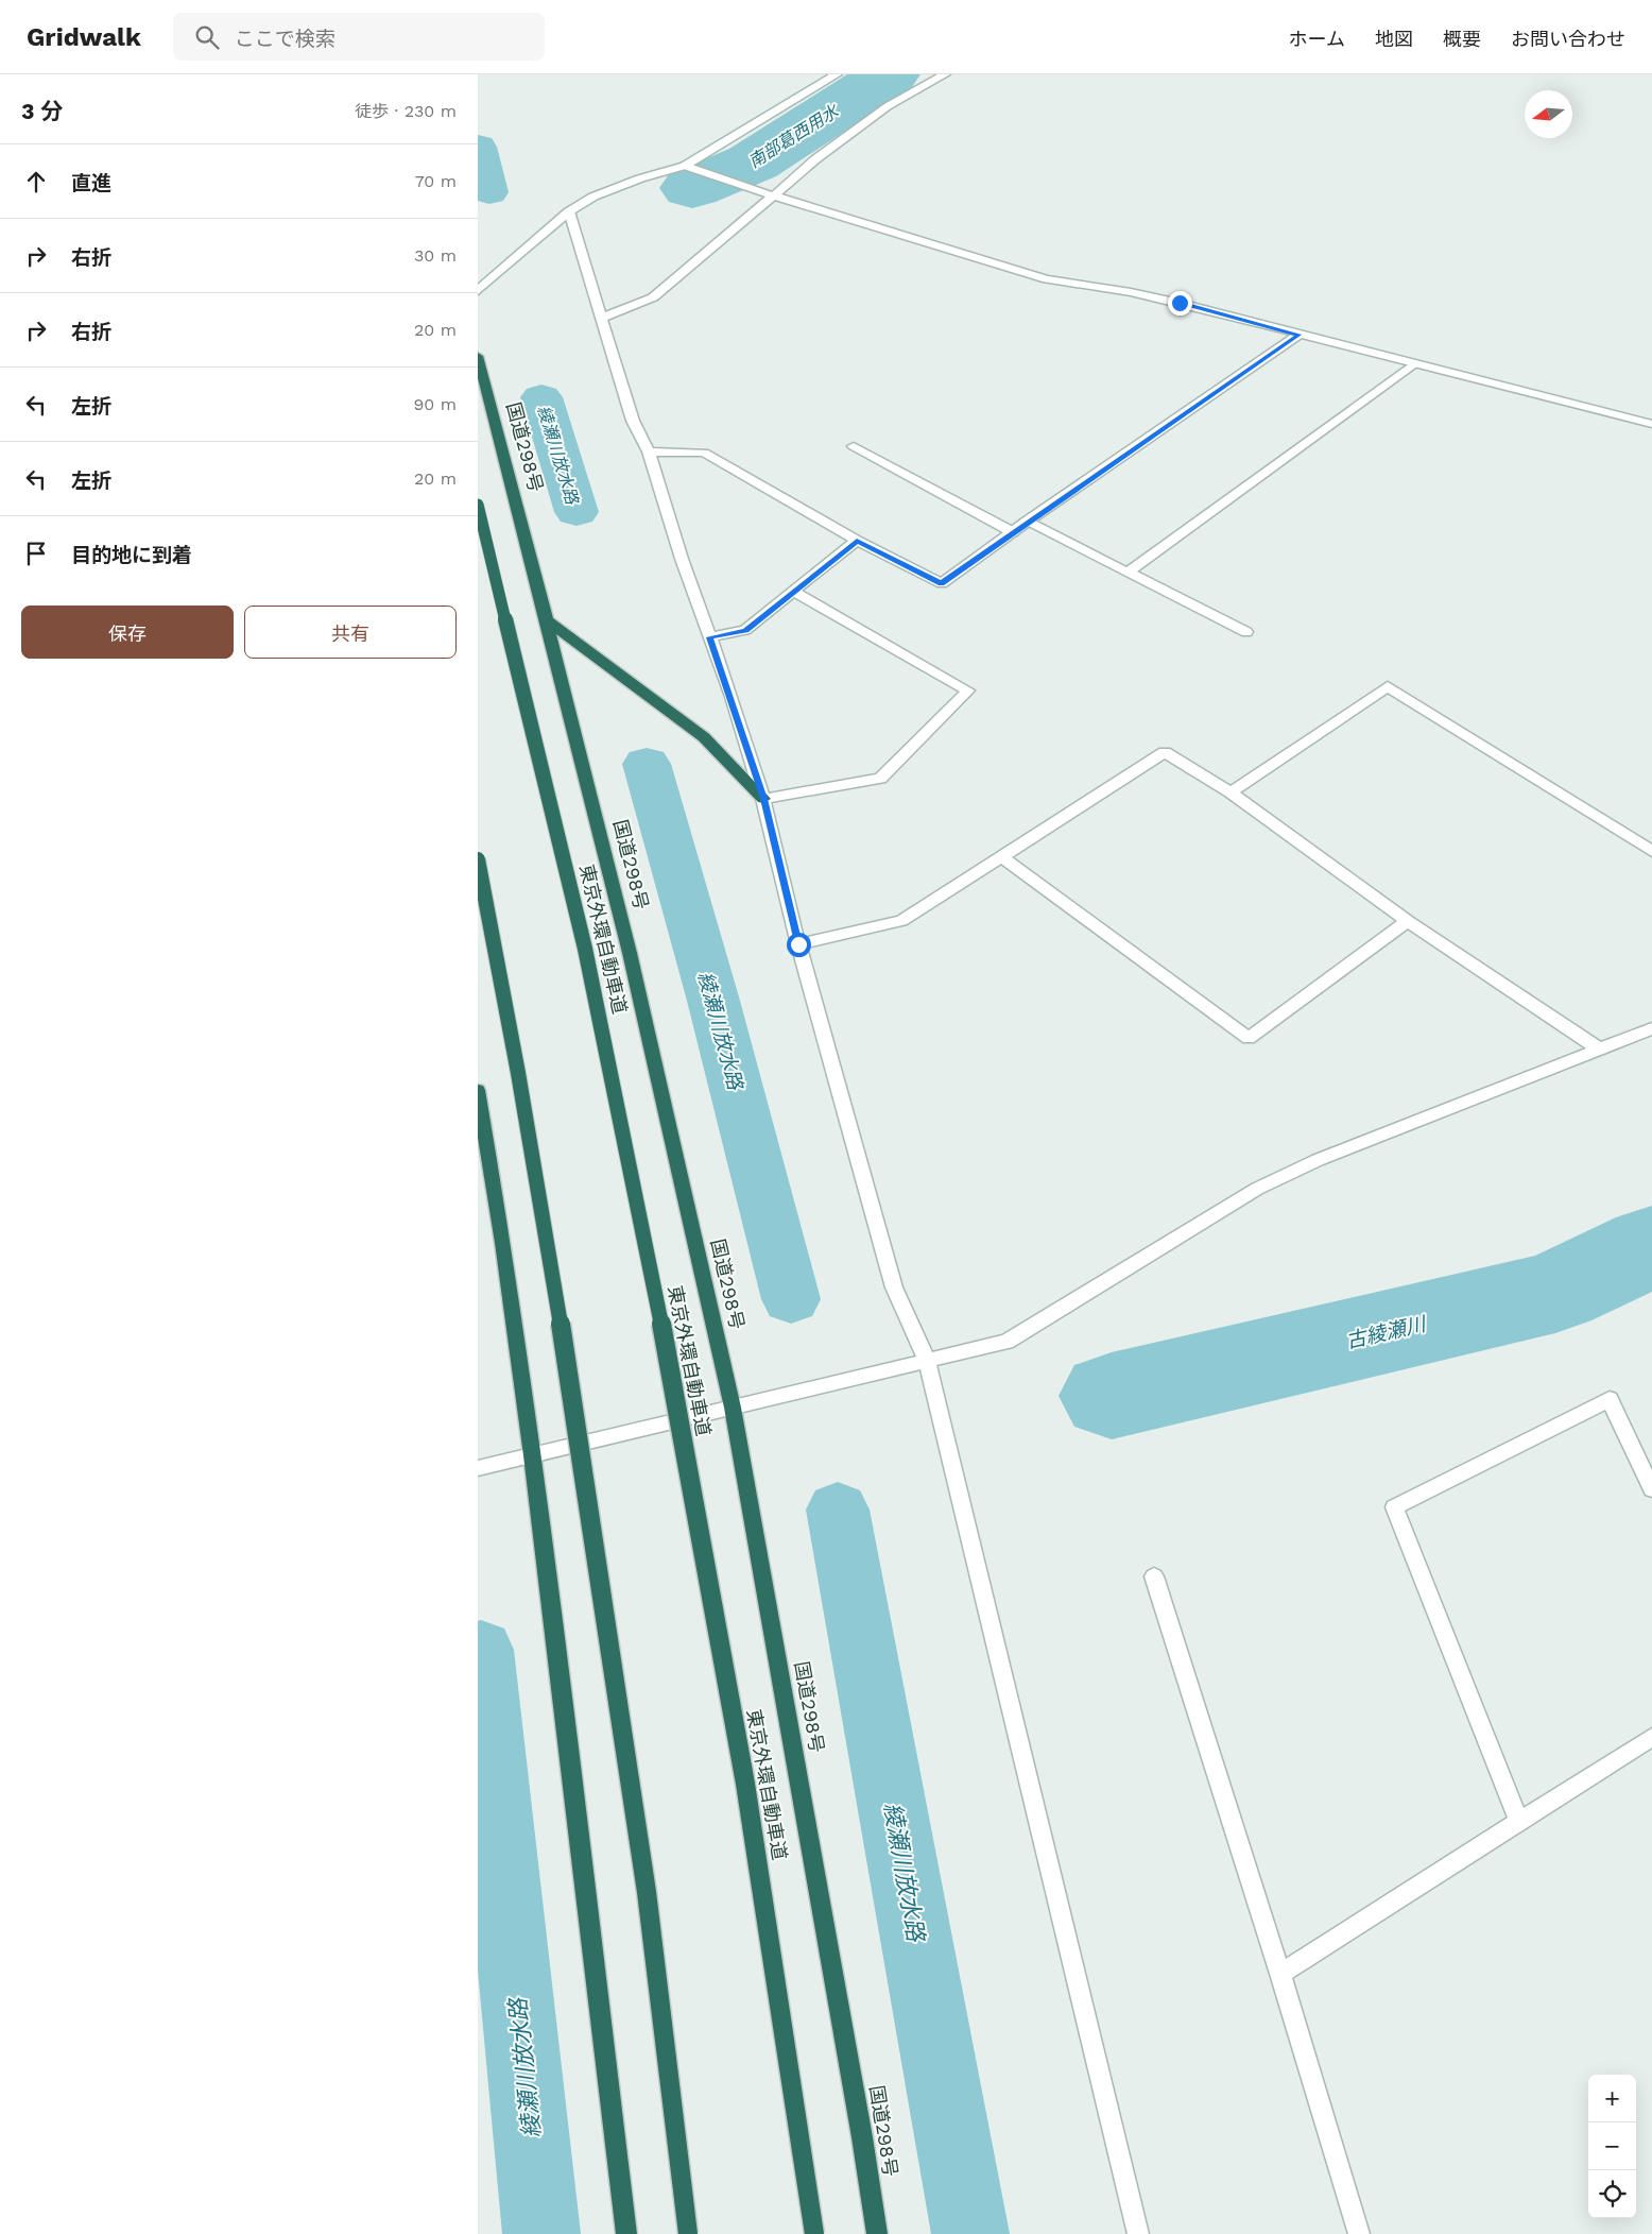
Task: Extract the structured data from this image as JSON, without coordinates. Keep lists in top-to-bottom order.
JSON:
{
  "streets": {
    "highway": ["国道298号", "東京外環自動車道"]
  },
  "water": ["南部葛西用水", "綾瀬川放水路", "古綾瀬川"],
  "north": "left",
  "page": {
    "header": "Gridwalk",
    "search": "ここで検索",
    "nav": [
      "ホーム",
      "地図",
      "概要",
      "お問い合わせ"
    ],
    "heading": ["3 分", "徒歩 · 230 m"],
    "list": [
      ["直進", "70 m"],
      ["右折", "30 m"],
      ["右折", "20 m"],
      ["左折", "90 m"],
      ["左折", "20 m"],
      "目的地に到着"
    ],
    "buttons": ["保存", "共有"],
    "map_buttons": ["+", "−"]
  }
}
